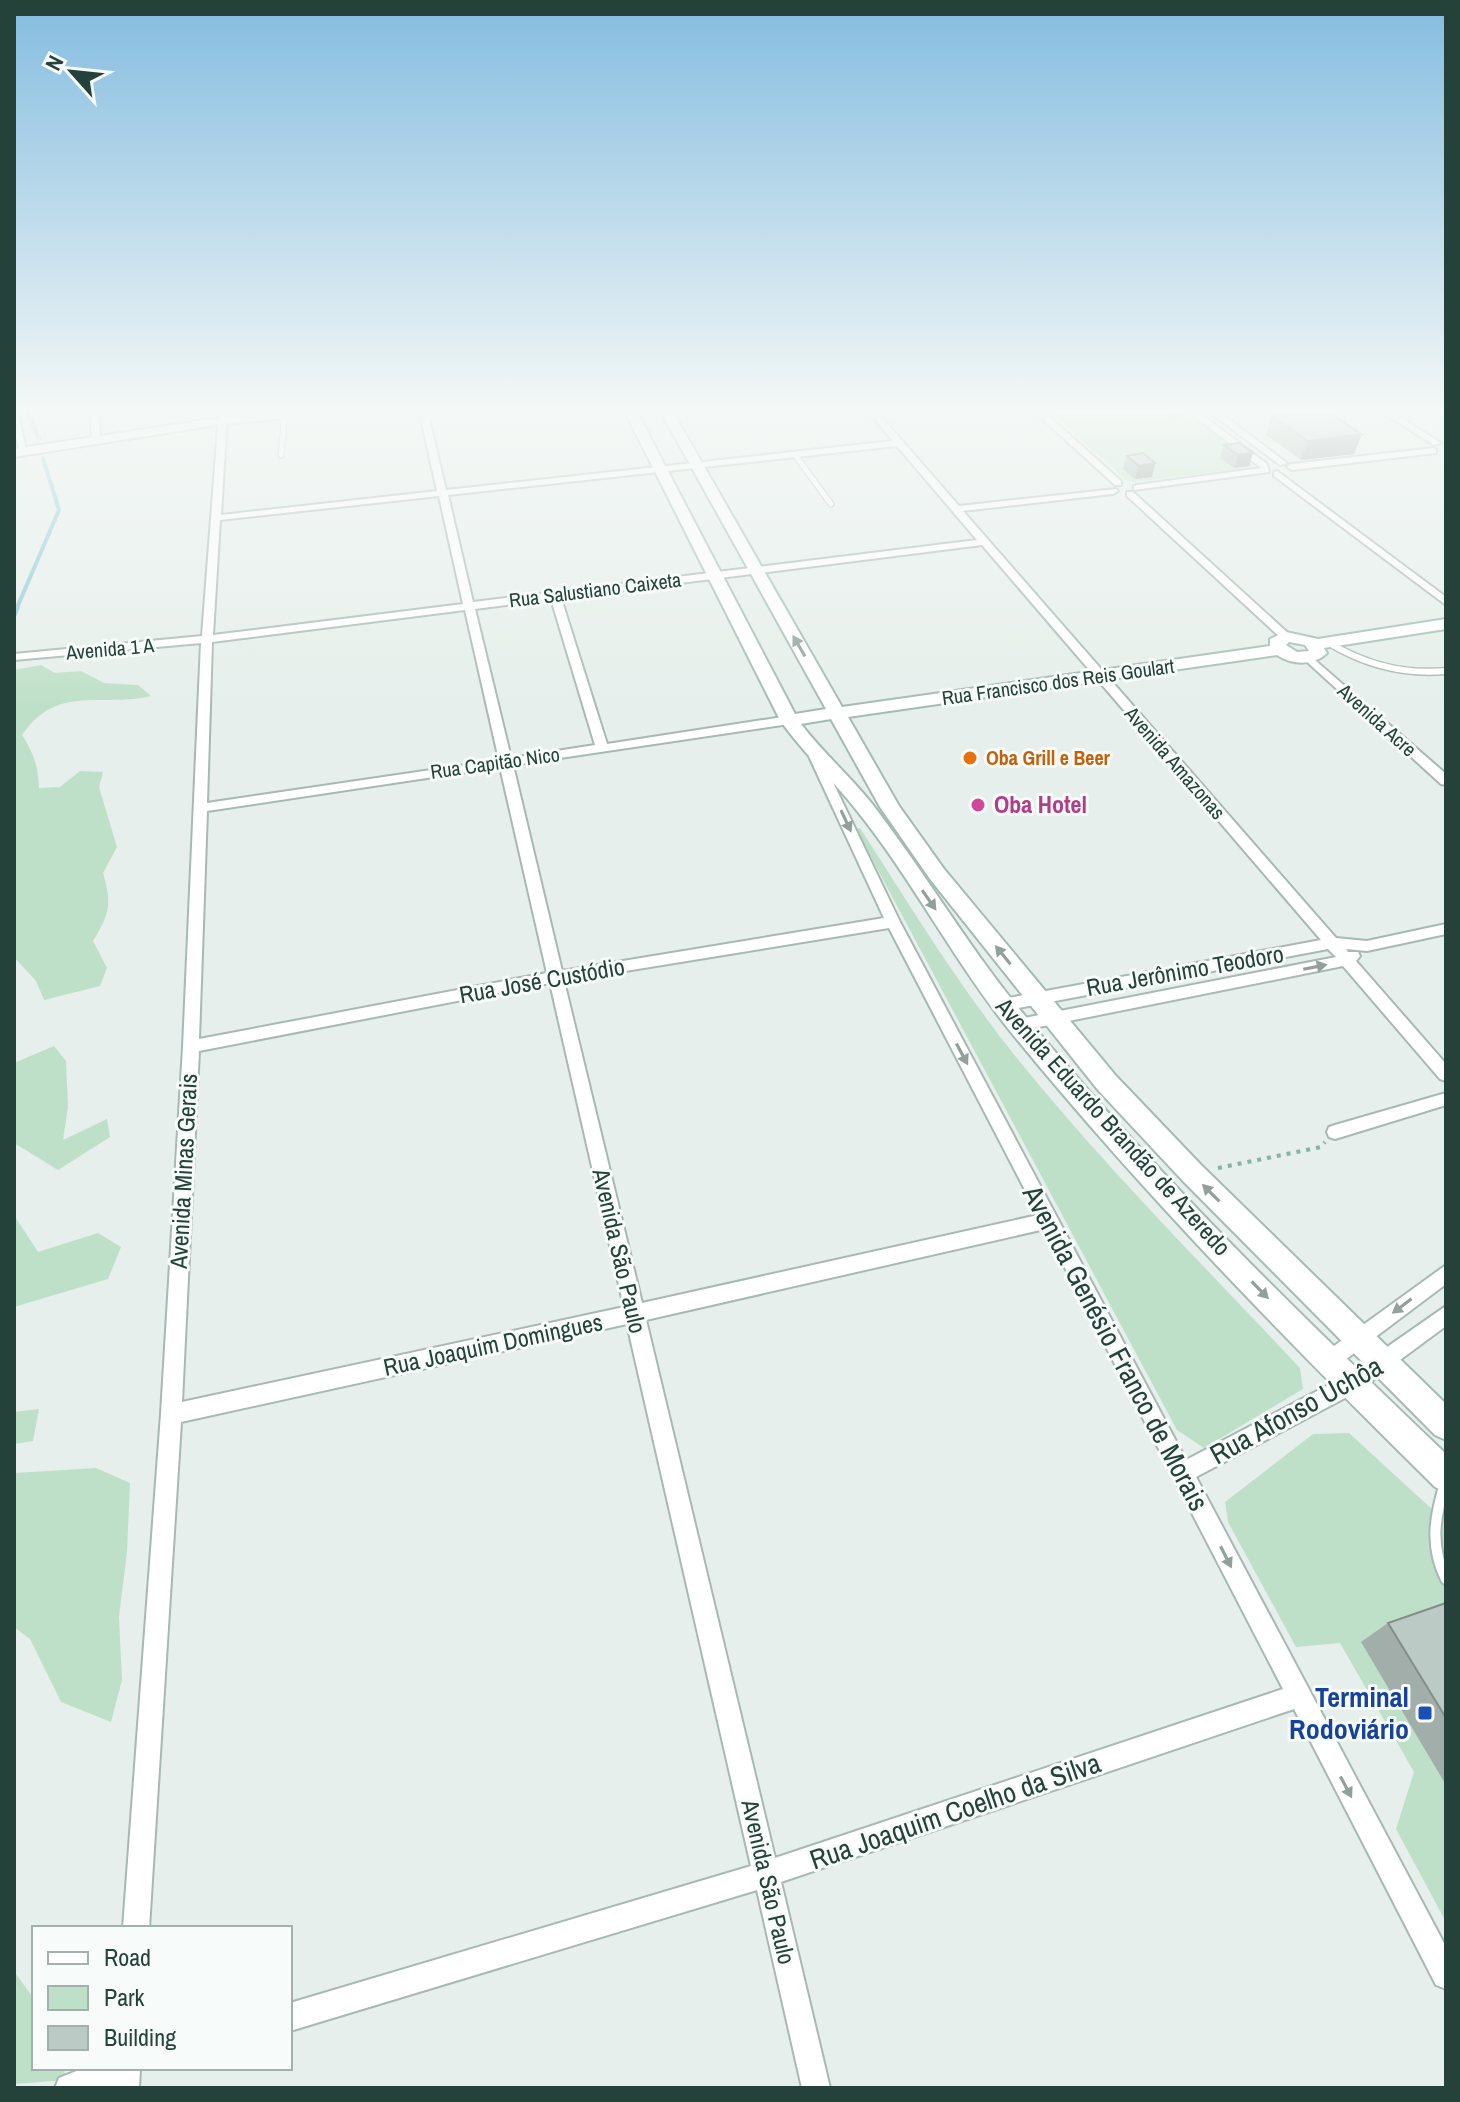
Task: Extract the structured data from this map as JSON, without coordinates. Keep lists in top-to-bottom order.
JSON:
{
  "streets": {
    "main road": ["Rua Francisco dos Reis Goulart", "Avenida Eduardo Brandão de Azeredo", "Avenida Genésio Franco de Morais"],
    "street": [
      "Rua Salustiano Caixeta",
      "Avenida 1 A",
      "Avenida Acre",
      "Rua Capitão Nico",
      "Avenida Amazonas",
      "Rua Jerônimo Teodoro",
      "Rua José Custódio",
      "Avenida Minas Gerais",
      "Avenida São Paulo",
      "Rua Joaquim Domingues",
      "Rua Afonso Uchôa",
      "Rua Joaquim Coelho da Silva"
    ]
  },
  "crossings": [
    ["Rua Salustiano Caixeta", "Avenida 1 A"],
    ["Rua Salustiano Caixeta", "Avenida Amazonas"],
    ["Rua Salustiano Caixeta", "Avenida Minas Gerais"],
    ["Rua Salustiano Caixeta", "Avenida São Paulo"],
    ["Rua Salustiano Caixeta", "Avenida Genésio Franco de Morais"],
    ["Avenida 1 A", "Avenida Minas Gerais"],
    ["Rua Francisco dos Reis Goulart", "Avenida Amazonas"],
    ["Rua Francisco dos Reis Goulart", "Avenida Eduardo Brandão de Azeredo"],
    ["Rua Capitão Nico", "Avenida Minas Gerais"],
    ["Rua Capitão Nico", "Avenida São Paulo"],
    ["Rua Capitão Nico", "Avenida Genésio Franco de Morais"],
    ["Avenida Amazonas", "Rua Jerônimo Teodoro"],
    ["Rua Jerônimo Teodoro", "Avenida Eduardo Brandão de Azeredo"],
    ["Rua José Custódio", "Avenida Minas Gerais"],
    ["Rua José Custódio", "Avenida São Paulo"],
    ["Rua José Custódio", "Avenida Genésio Franco de Morais"],
    ["Avenida Eduardo Brandão de Azeredo", "Avenida Genésio Franco de Morais"],
    ["Avenida Eduardo Brandão de Azeredo", "Rua Afonso Uchôa"],
    ["Avenida Minas Gerais", "Rua Joaquim Domingues"],
    ["Avenida São Paulo", "Rua Joaquim Domingues"],
    ["Avenida São Paulo", "Rua Joaquim Coelho da Silva"],
    ["Rua Joaquim Domingues", "Avenida Genésio Franco de Morais"],
    ["Avenida Genésio Franco de Morais", "Rua Afonso Uchôa"],
    ["Avenida Genésio Franco de Morais", "Rua Joaquim Coelho da Silva"]
  ],
  "one_way": ["Avenida Genésio Franco de Morais"],
  "places": {
    "other": ["Oba Grill e Beer", "Oba Hotel"],
    "transit": ["Terminal Rodoviário"]
  },
  "legend": ["Road", "Park", "Building"],
  "north": "top left"
}
